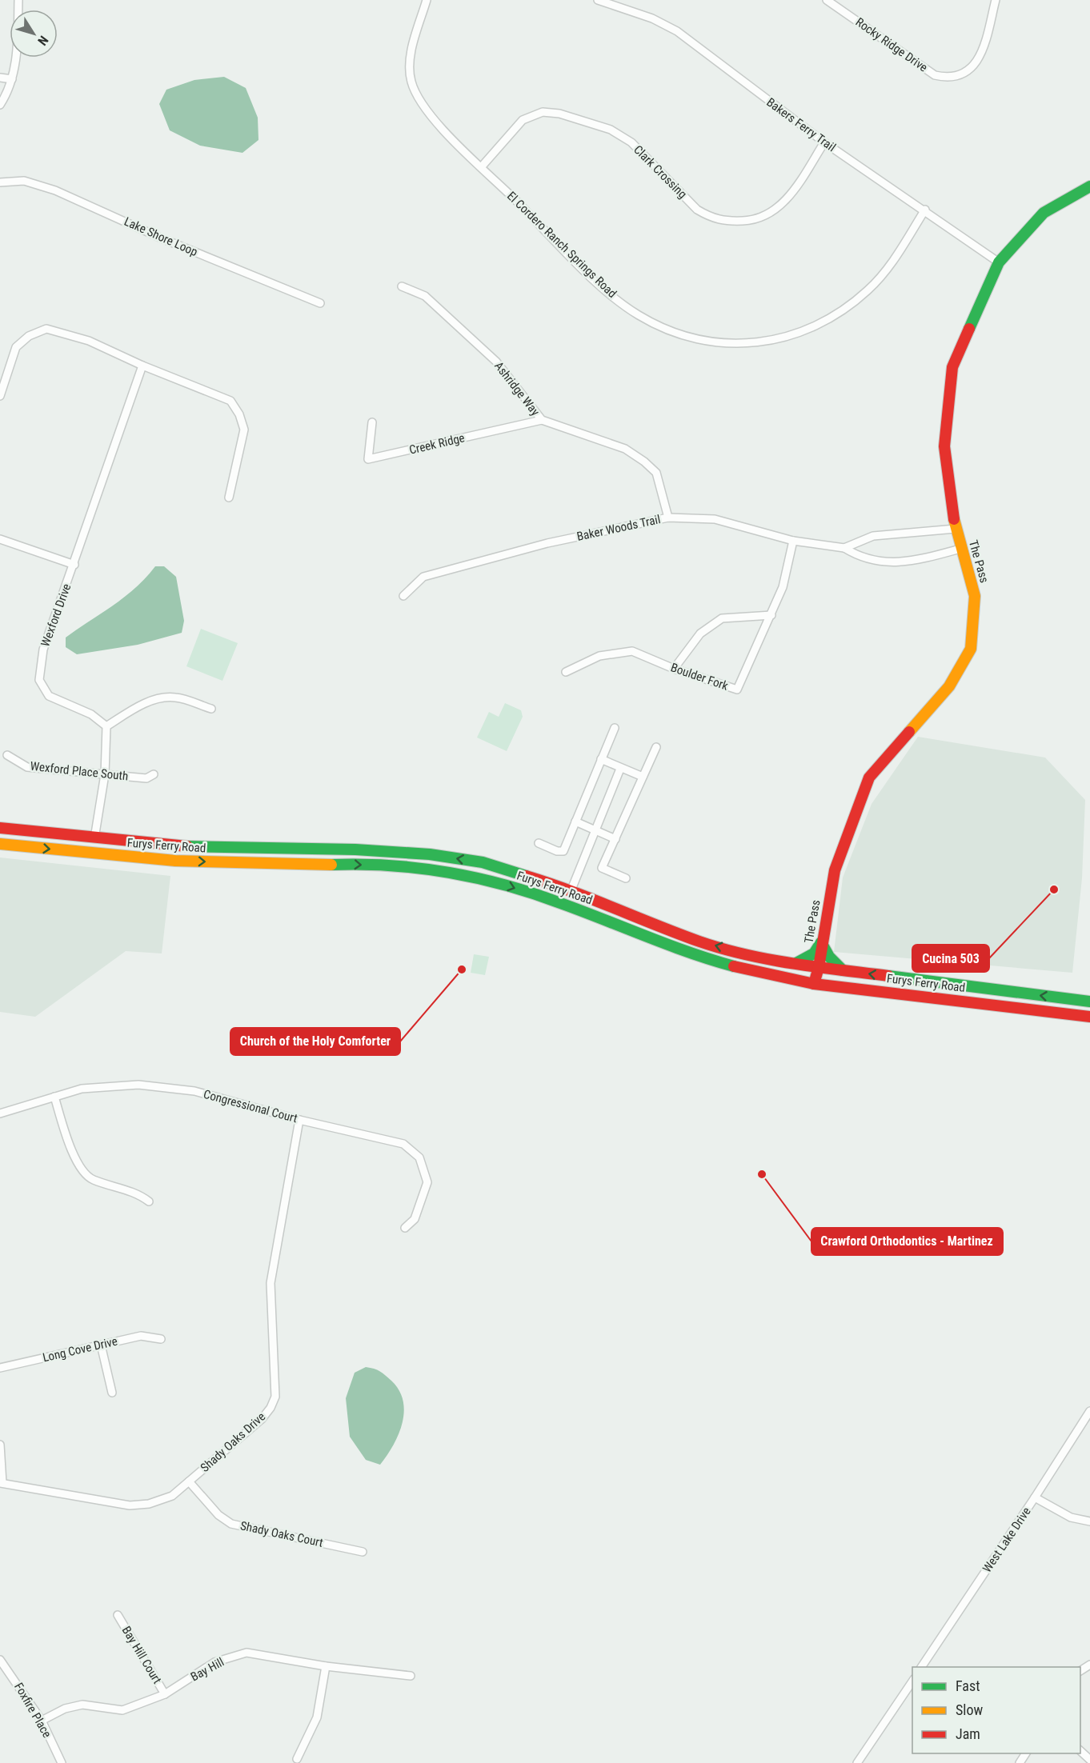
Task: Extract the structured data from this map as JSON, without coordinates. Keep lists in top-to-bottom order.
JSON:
{
  "streets": {
    "main road": ["The Pass", "Furys Ferry Road"],
    "street": [
      "Rocky Ridge Drive",
      "Bakers Ferry Trail",
      "Clark Crossing",
      "Lake Shore Loop",
      "El Cordero Ranch Springs Road",
      "Ashridge Way",
      "Creek Ridge",
      "Baker Woods Trail",
      "Wexford Drive",
      "Boulder Fork",
      "Wexford Place South",
      "Congressional Court",
      "Long Cove Drive",
      "Shady Oaks Drive",
      "Shady Oaks Court",
      "West Lake Drive",
      "Bay Hill Court",
      "Bay Hill",
      "Foxfire Place"
    ]
  },
  "crossings": [
    ["Bakers Ferry Trail", "Clark Crossing"],
    ["Bakers Ferry Trail", "El Cordero Ranch Springs Road"],
    ["Bakers Ferry Trail", "The Pass"],
    ["Clark Crossing", "El Cordero Ranch Springs Road"],
    ["Ashridge Way", "Creek Ridge"],
    ["Ashridge Way", "Baker Woods Trail"],
    ["Baker Woods Trail", "The Pass"],
    ["Baker Woods Trail", "Boulder Fork"],
    ["The Pass", "Furys Ferry Road"],
    ["Congressional Court", "Shady Oaks Drive"],
    ["Shady Oaks Drive", "Shady Oaks Court"],
    ["Bay Hill Court", "Bay Hill"],
    ["Bay Hill", "Foxfire Place"]
  ],
  "places": ["Cucina 503", "Church of the Holy Comforter", "Crawford Orthodontics - Martinez"],
  "legend": ["Fast", "Slow", "Jam"],
  "north": "bottom right"
}
